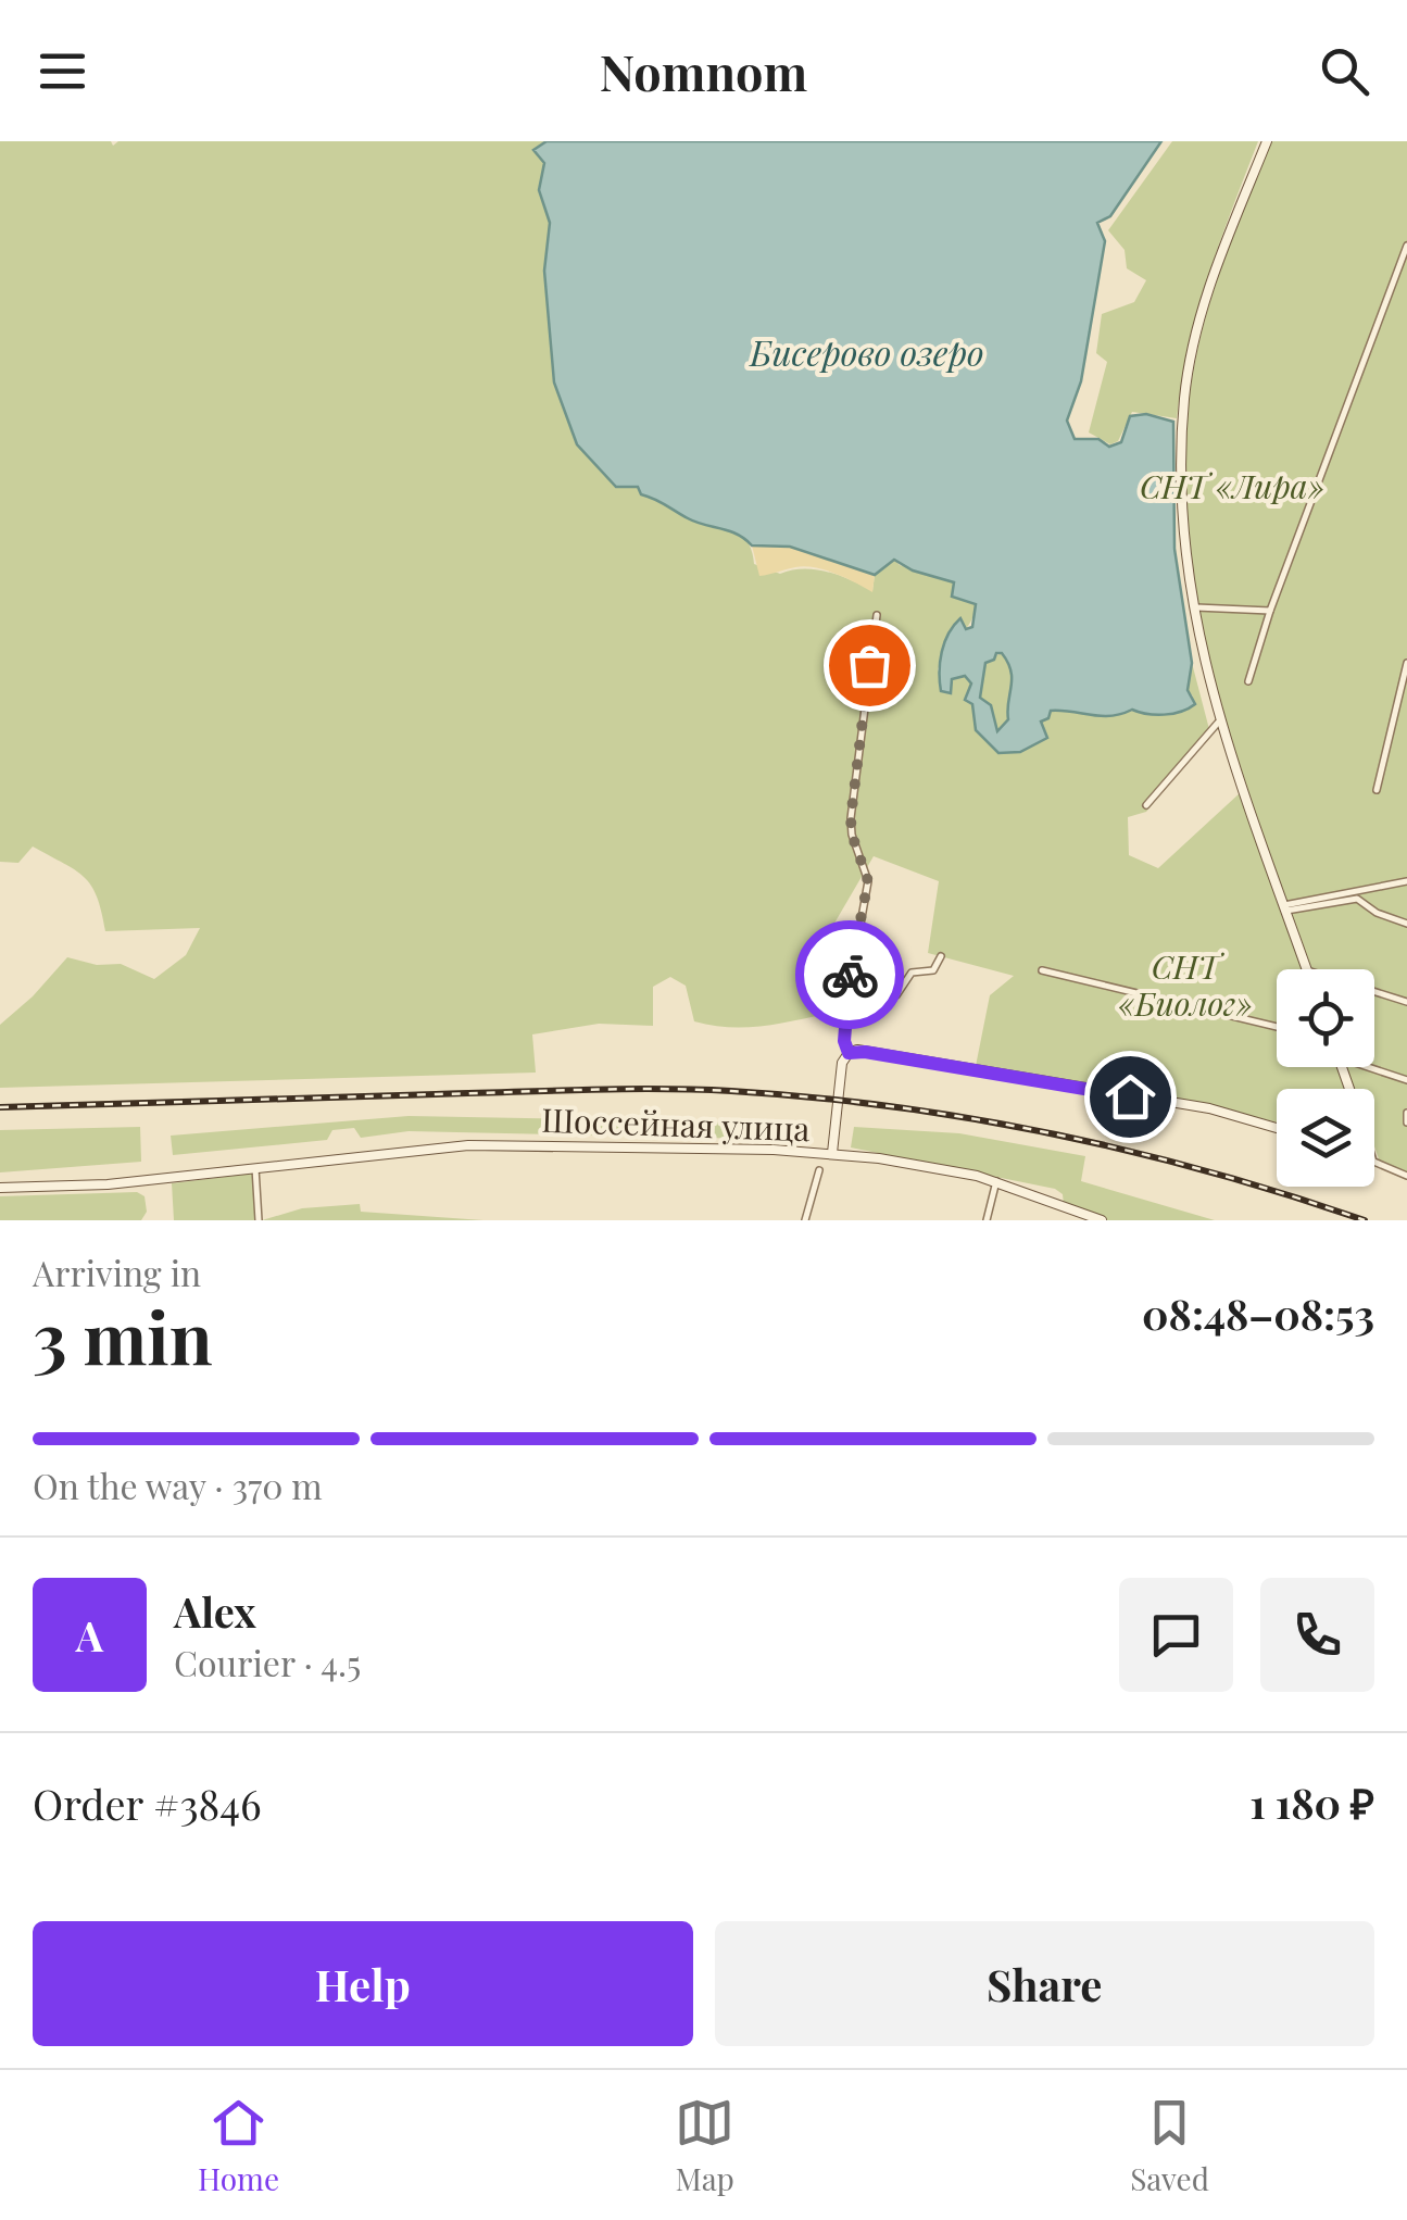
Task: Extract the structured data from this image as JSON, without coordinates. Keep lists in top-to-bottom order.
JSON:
{
  "streets": {
    "main road": ["Шоссейная улица"]
  },
  "water": ["Бисерово озеро"],
  "parks": ["СНТ «Лира»", "СНТ «Биолог»"],
  "page": {
    "header": "Nomnom",
    "heading": ["3 min", "Arriving in", "08:48–08:53"],
    "panel": [
      "Alex",
      "Courier · 4.5",
      "Order #3846",
      "1 180 ₽"
    ],
    "bar": "On the way · 370 m",
    "round": "A",
    "buttons": ["Help", "Share"],
    "tabs": ["Home", "Map", "Saved"]
  }
}
